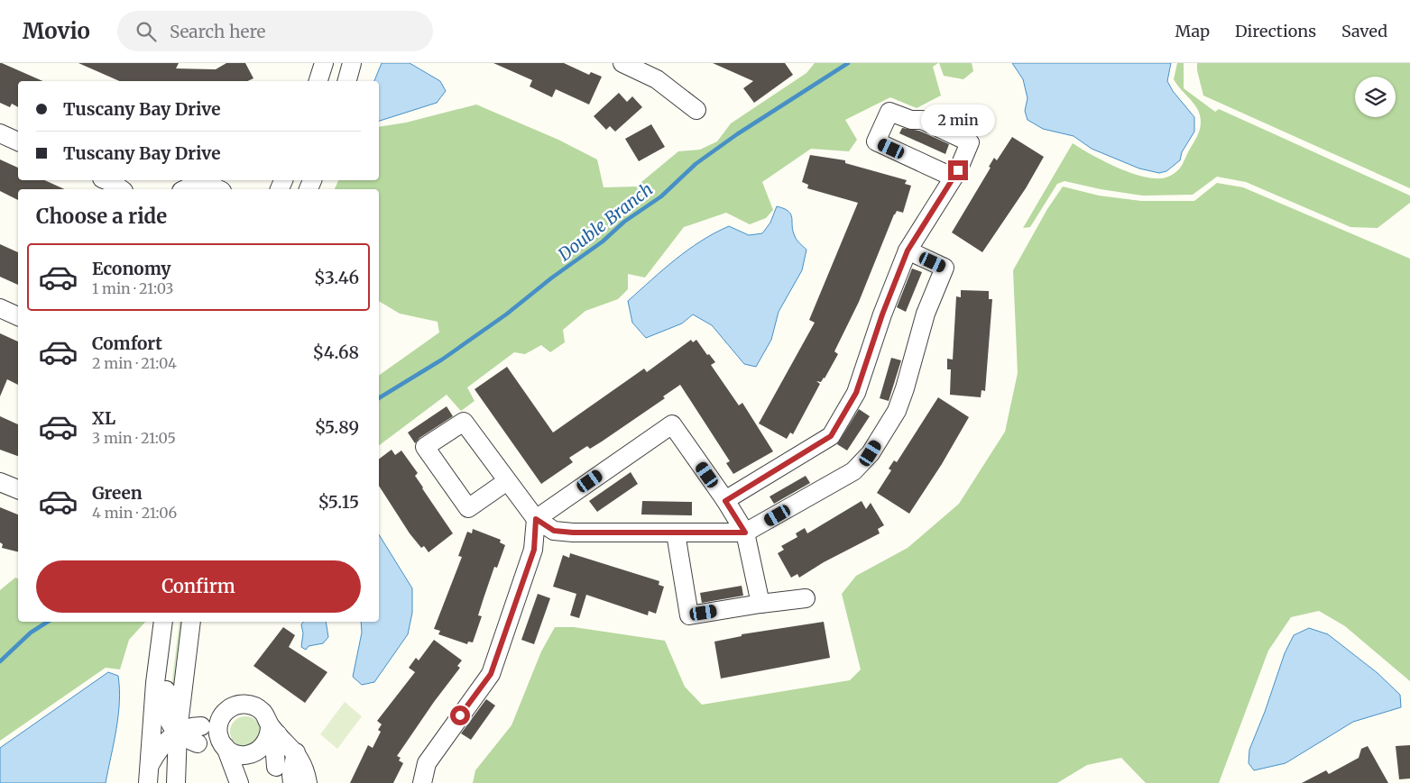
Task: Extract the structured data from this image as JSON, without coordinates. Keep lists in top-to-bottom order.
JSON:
{
  "water": ["Double Branch"],
  "page": {
    "header": "Movio",
    "search": "Search here",
    "nav": ["Map", "Directions", "Saved"],
    "banner": ["Tuscany Bay Drive", "Tuscany Bay Drive"],
    "bubble": "2 min",
    "heading": "Choose a ride",
    "list": [
      {
        "name": "Economy",
        "note": "1 min · 21:03",
        "value": "$3.46"
      },
      {
        "name": "Comfort",
        "note": "2 min · 21:04",
        "value": "$4.68"
      },
      {
        "name": "XL",
        "note": "3 min · 21:05",
        "value": "$5.89"
      },
      {
        "name": "Green",
        "note": "4 min · 21:06",
        "value": "$5.15"
      }
    ],
    "buttons": "Confirm"
  }
}
